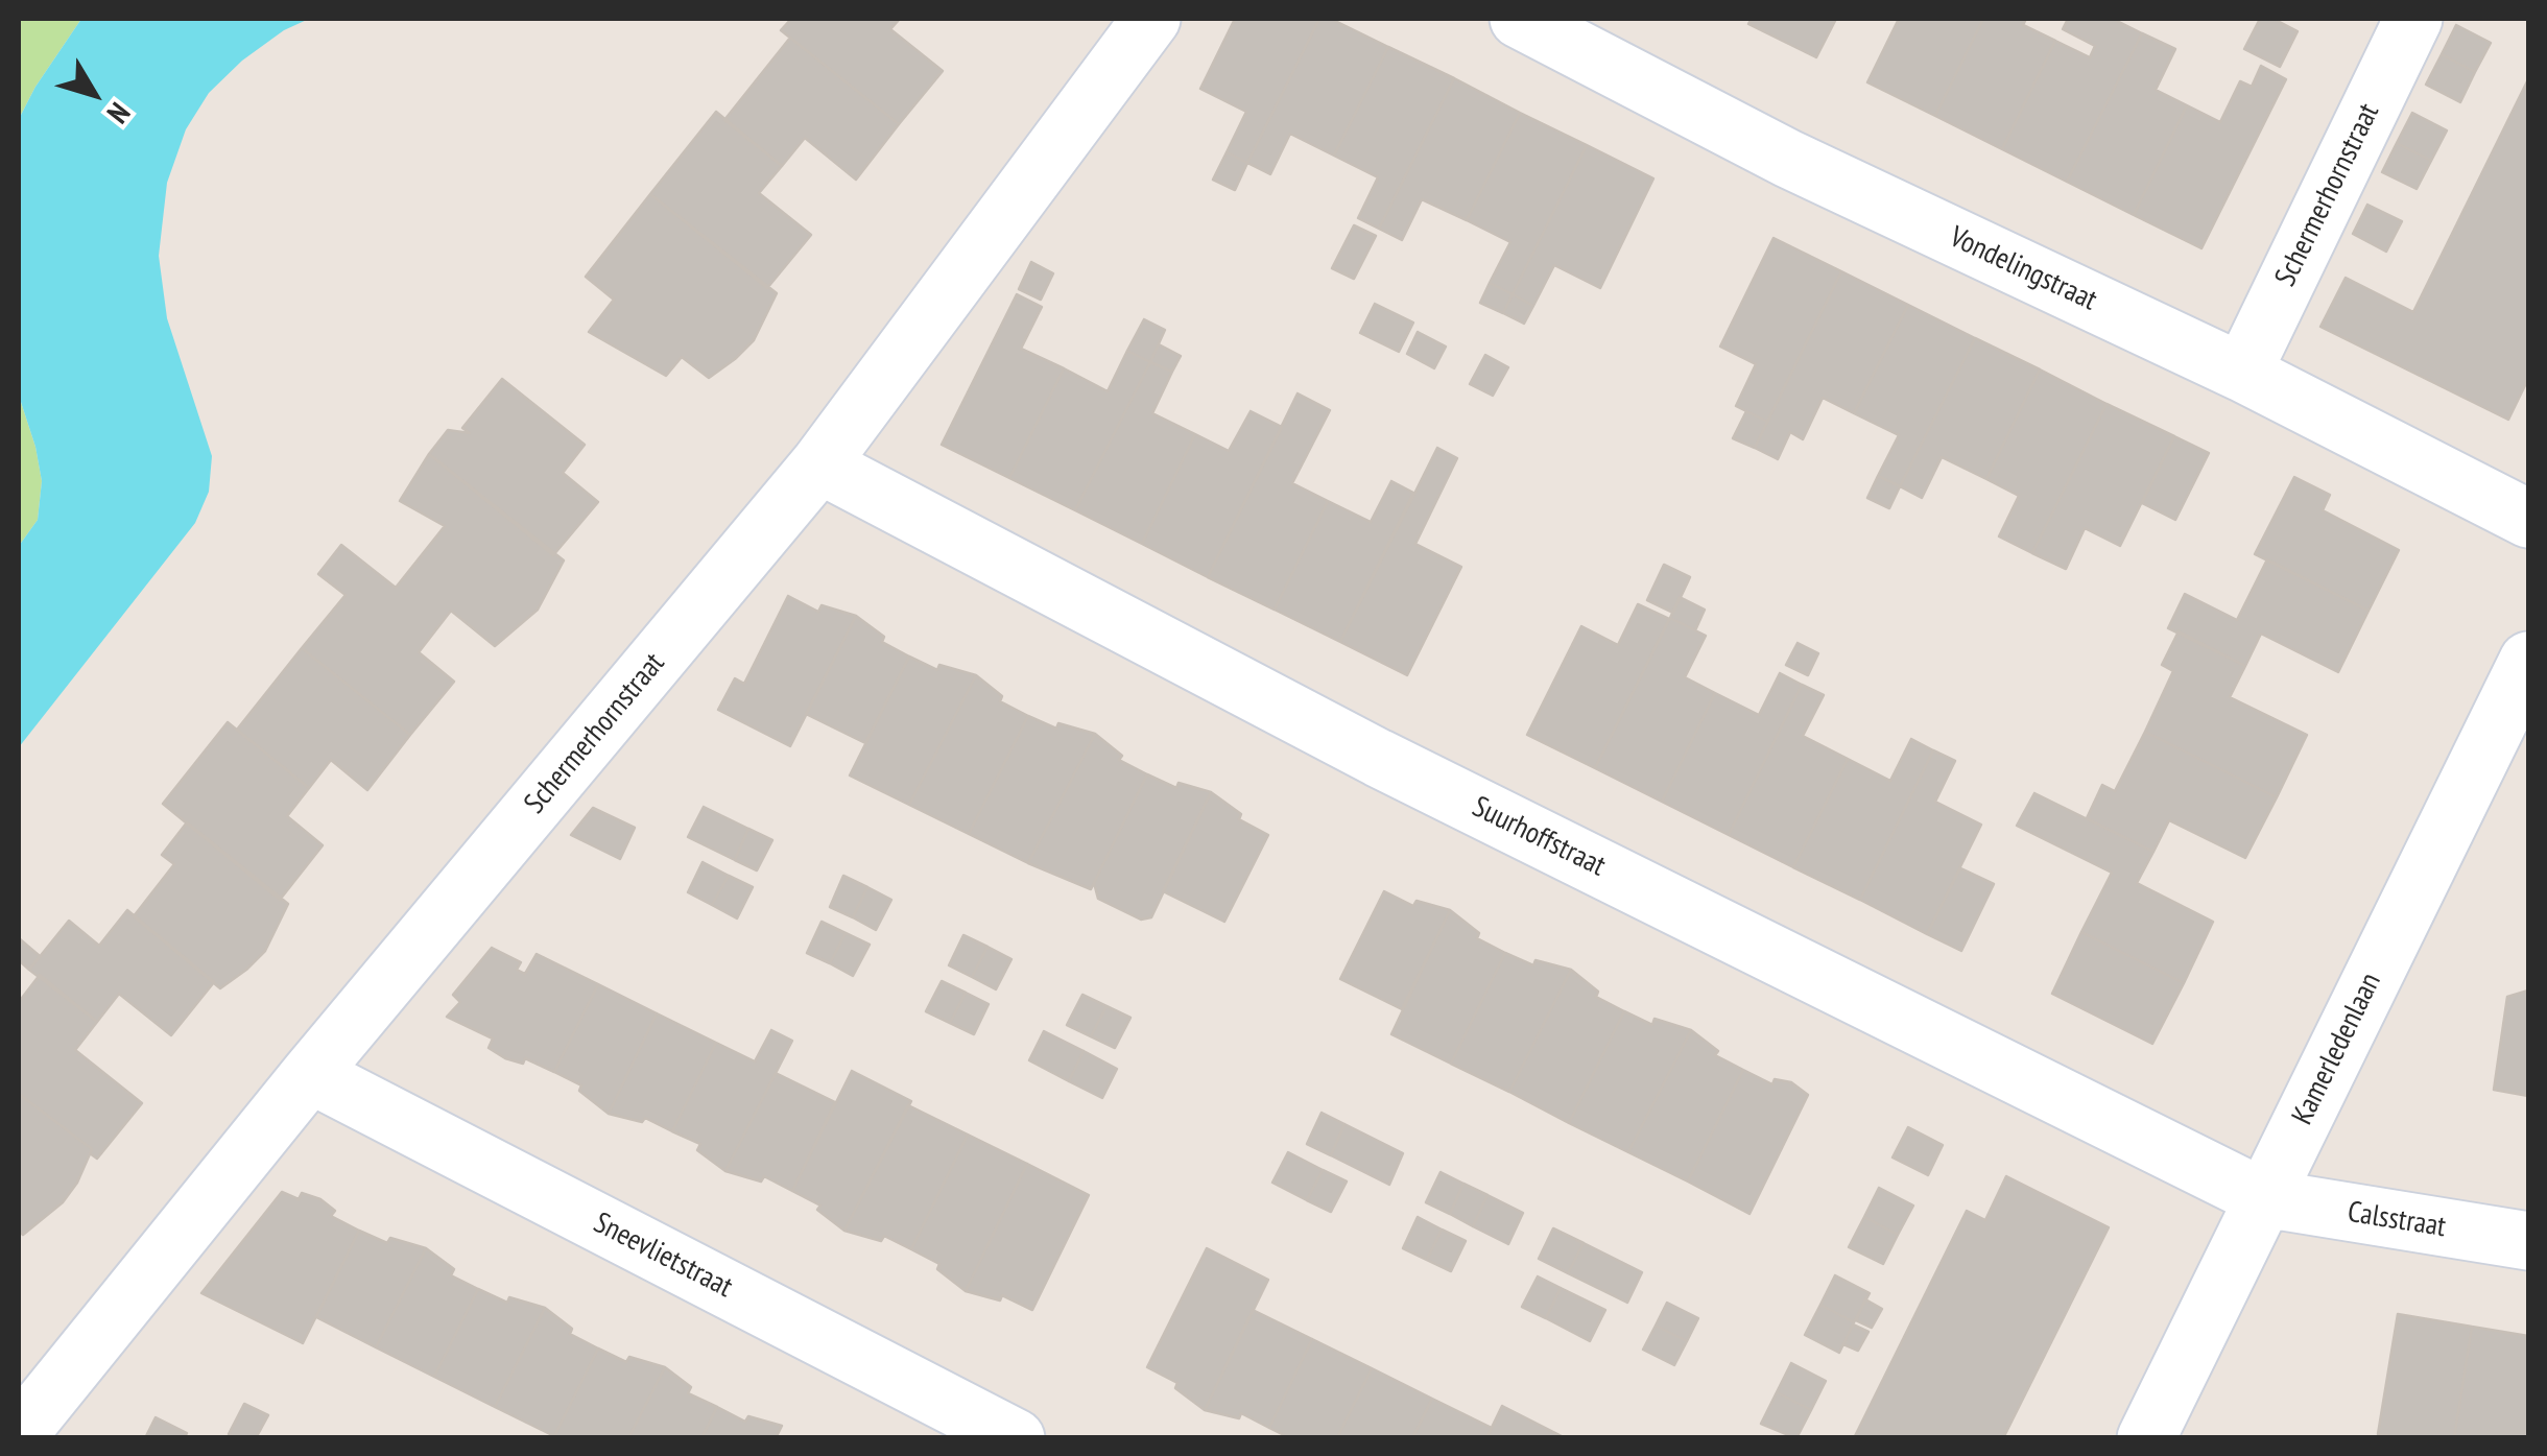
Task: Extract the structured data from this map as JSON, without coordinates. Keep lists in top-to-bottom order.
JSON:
{
  "streets": {
    "street": [
      "Schermerhornstraat",
      "Vondelingstraat",
      "Suurhoffstraat",
      "Kamerledenlaan",
      "Calsstraat",
      "Sneevlietstraat"
    ]
  },
  "crossings": [
    ["Schermerhornstraat", "Vondelingstraat"],
    ["Schermerhornstraat", "Suurhoffstraat"],
    ["Schermerhornstraat", "Sneevlietstraat"],
    ["Suurhoffstraat", "Kamerledenlaan"],
    ["Suurhoffstraat", "Calsstraat"],
    ["Kamerledenlaan", "Calsstraat"]
  ],
  "north": "bottom right"
}
